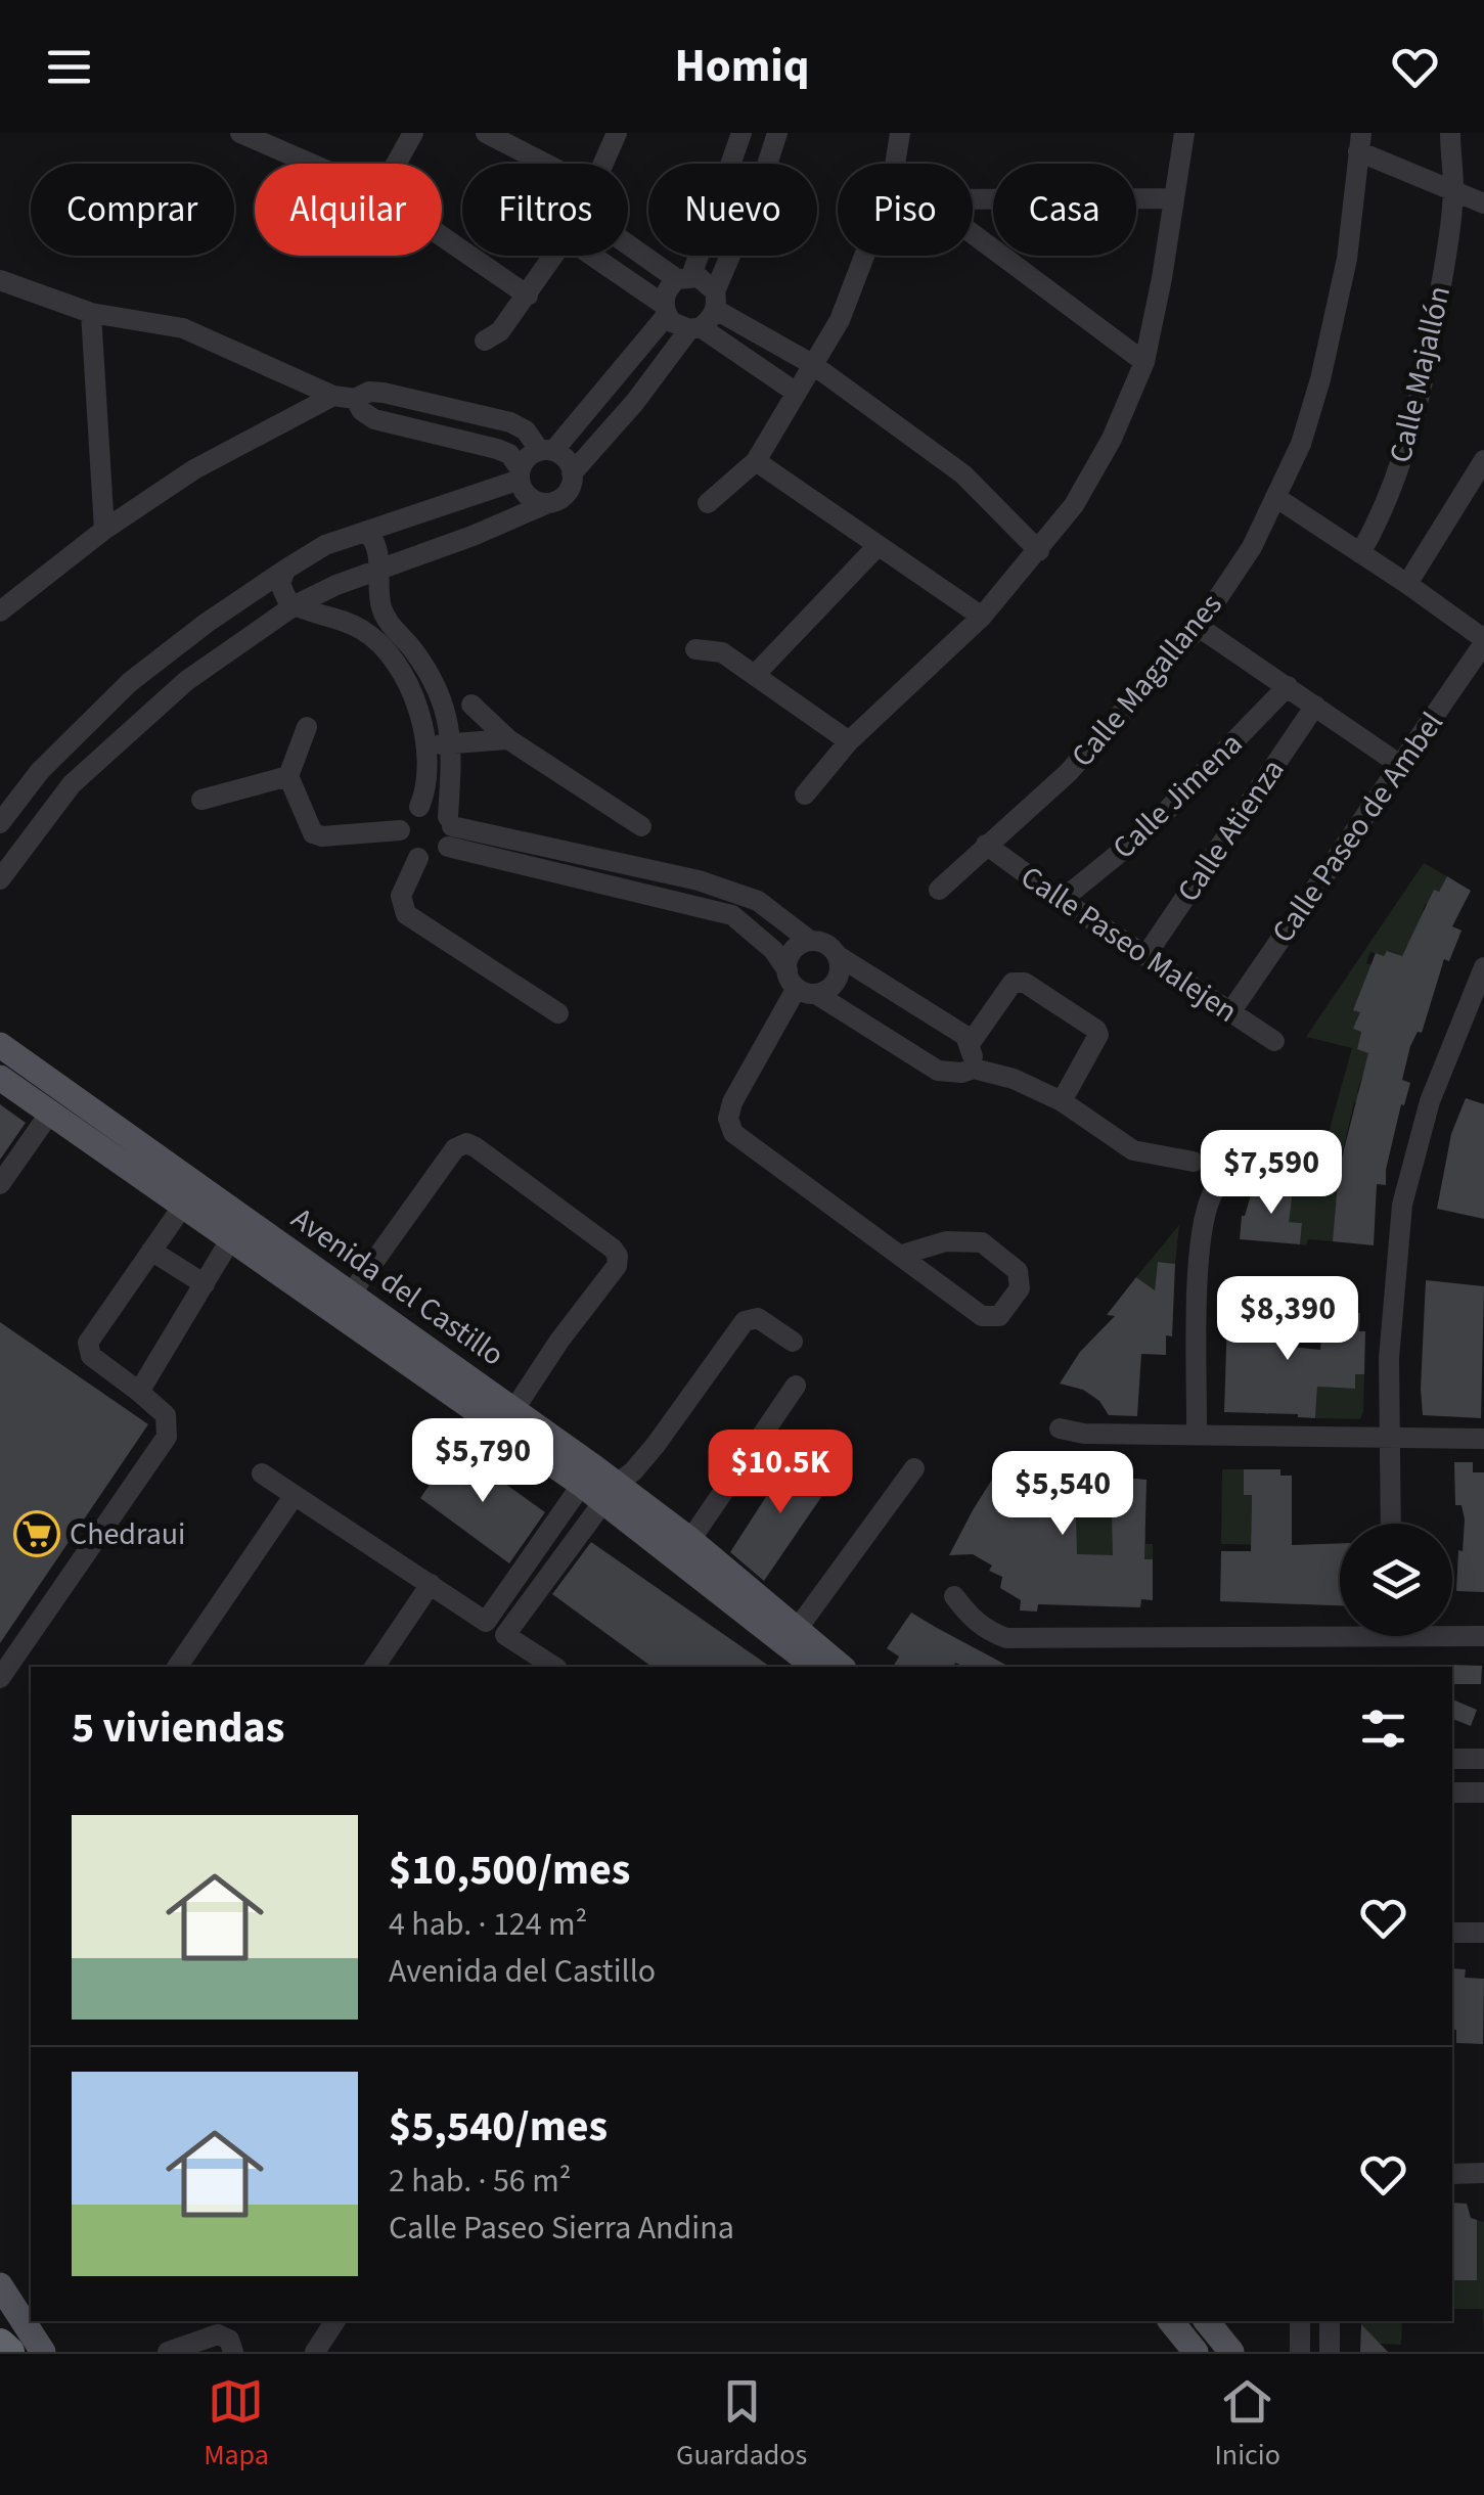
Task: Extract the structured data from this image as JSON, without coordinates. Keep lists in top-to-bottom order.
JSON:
{
  "streets": {
    "main road": ["Avenida del Castillo"],
    "street": [
      "Calle Majallón",
      "Calle Magallanes",
      "Calle Jimena",
      "Calle Paseo de Ambel",
      "Calle Atienza",
      "Calle Paseo Malejen"
    ]
  },
  "crossings": [
    ["Calle Magallanes", "Calle Paseo Malejen"],
    ["Calle Jimena", "Calle Paseo Malejen"],
    ["Calle Paseo de Ambel", "Calle Paseo Malejen"],
    ["Calle Atienza", "Calle Paseo Malejen"]
  ],
  "places": {
    "supermarket": ["Chedraui"]
  },
  "page": {
    "header": "Homiq",
    "chip": [
      "Comprar",
      "Alquilar",
      "Filtros",
      "Nuevo",
      "Piso",
      "Casa"
    ],
    "price": [
      "$7,590",
      "$8,390",
      "$5,790",
      "$10.5K",
      "$5,540"
    ],
    "heading": "5 viviendas",
    "list": [
      {
        "name": "$10,500/mes",
        "note": "4 hab. · 124 m² · Avenida del Castillo"
      },
      {
        "name": "$5,540/mes",
        "note": "2 hab. · 56 m² · Calle Paseo Sierra Andina"
      }
    ],
    "tabs": ["Mapa", "Guardados", "Inicio"]
  }
}
